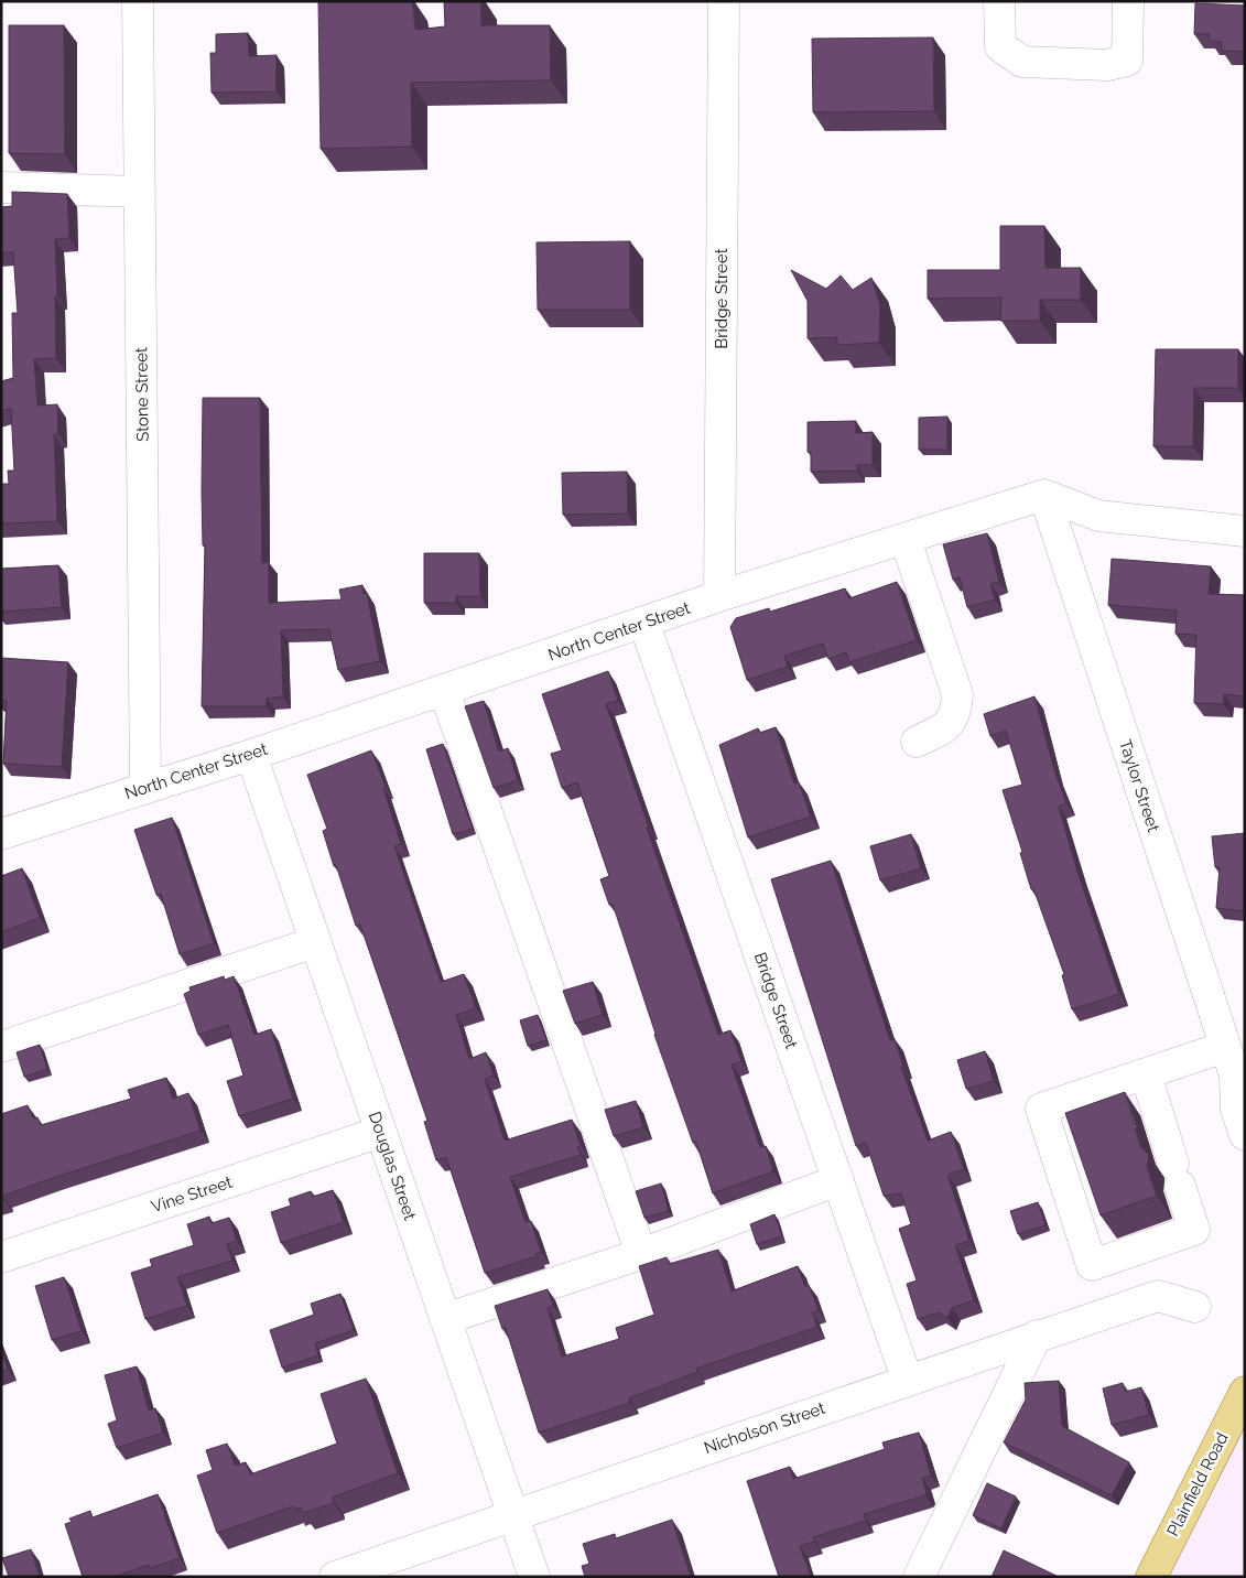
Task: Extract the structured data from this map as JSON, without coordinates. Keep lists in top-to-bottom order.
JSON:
{
  "streets": {
    "main road": ["Plainfield Road"],
    "street": [
      "Bridge Street",
      "Stone Street",
      "North Center Street",
      "Taylor Street",
      "Douglas Street",
      "Vine Street",
      "Nicholson Street"
    ]
  },
  "crossings": [
    ["Bridge Street", "North Center Street"],
    ["Bridge Street", "Nicholson Street"],
    ["Stone Street", "North Center Street"],
    ["North Center Street", "Taylor Street"],
    ["North Center Street", "Douglas Street"],
    ["Douglas Street", "Vine Street"],
    ["Douglas Street", "Nicholson Street"]
  ]
}
